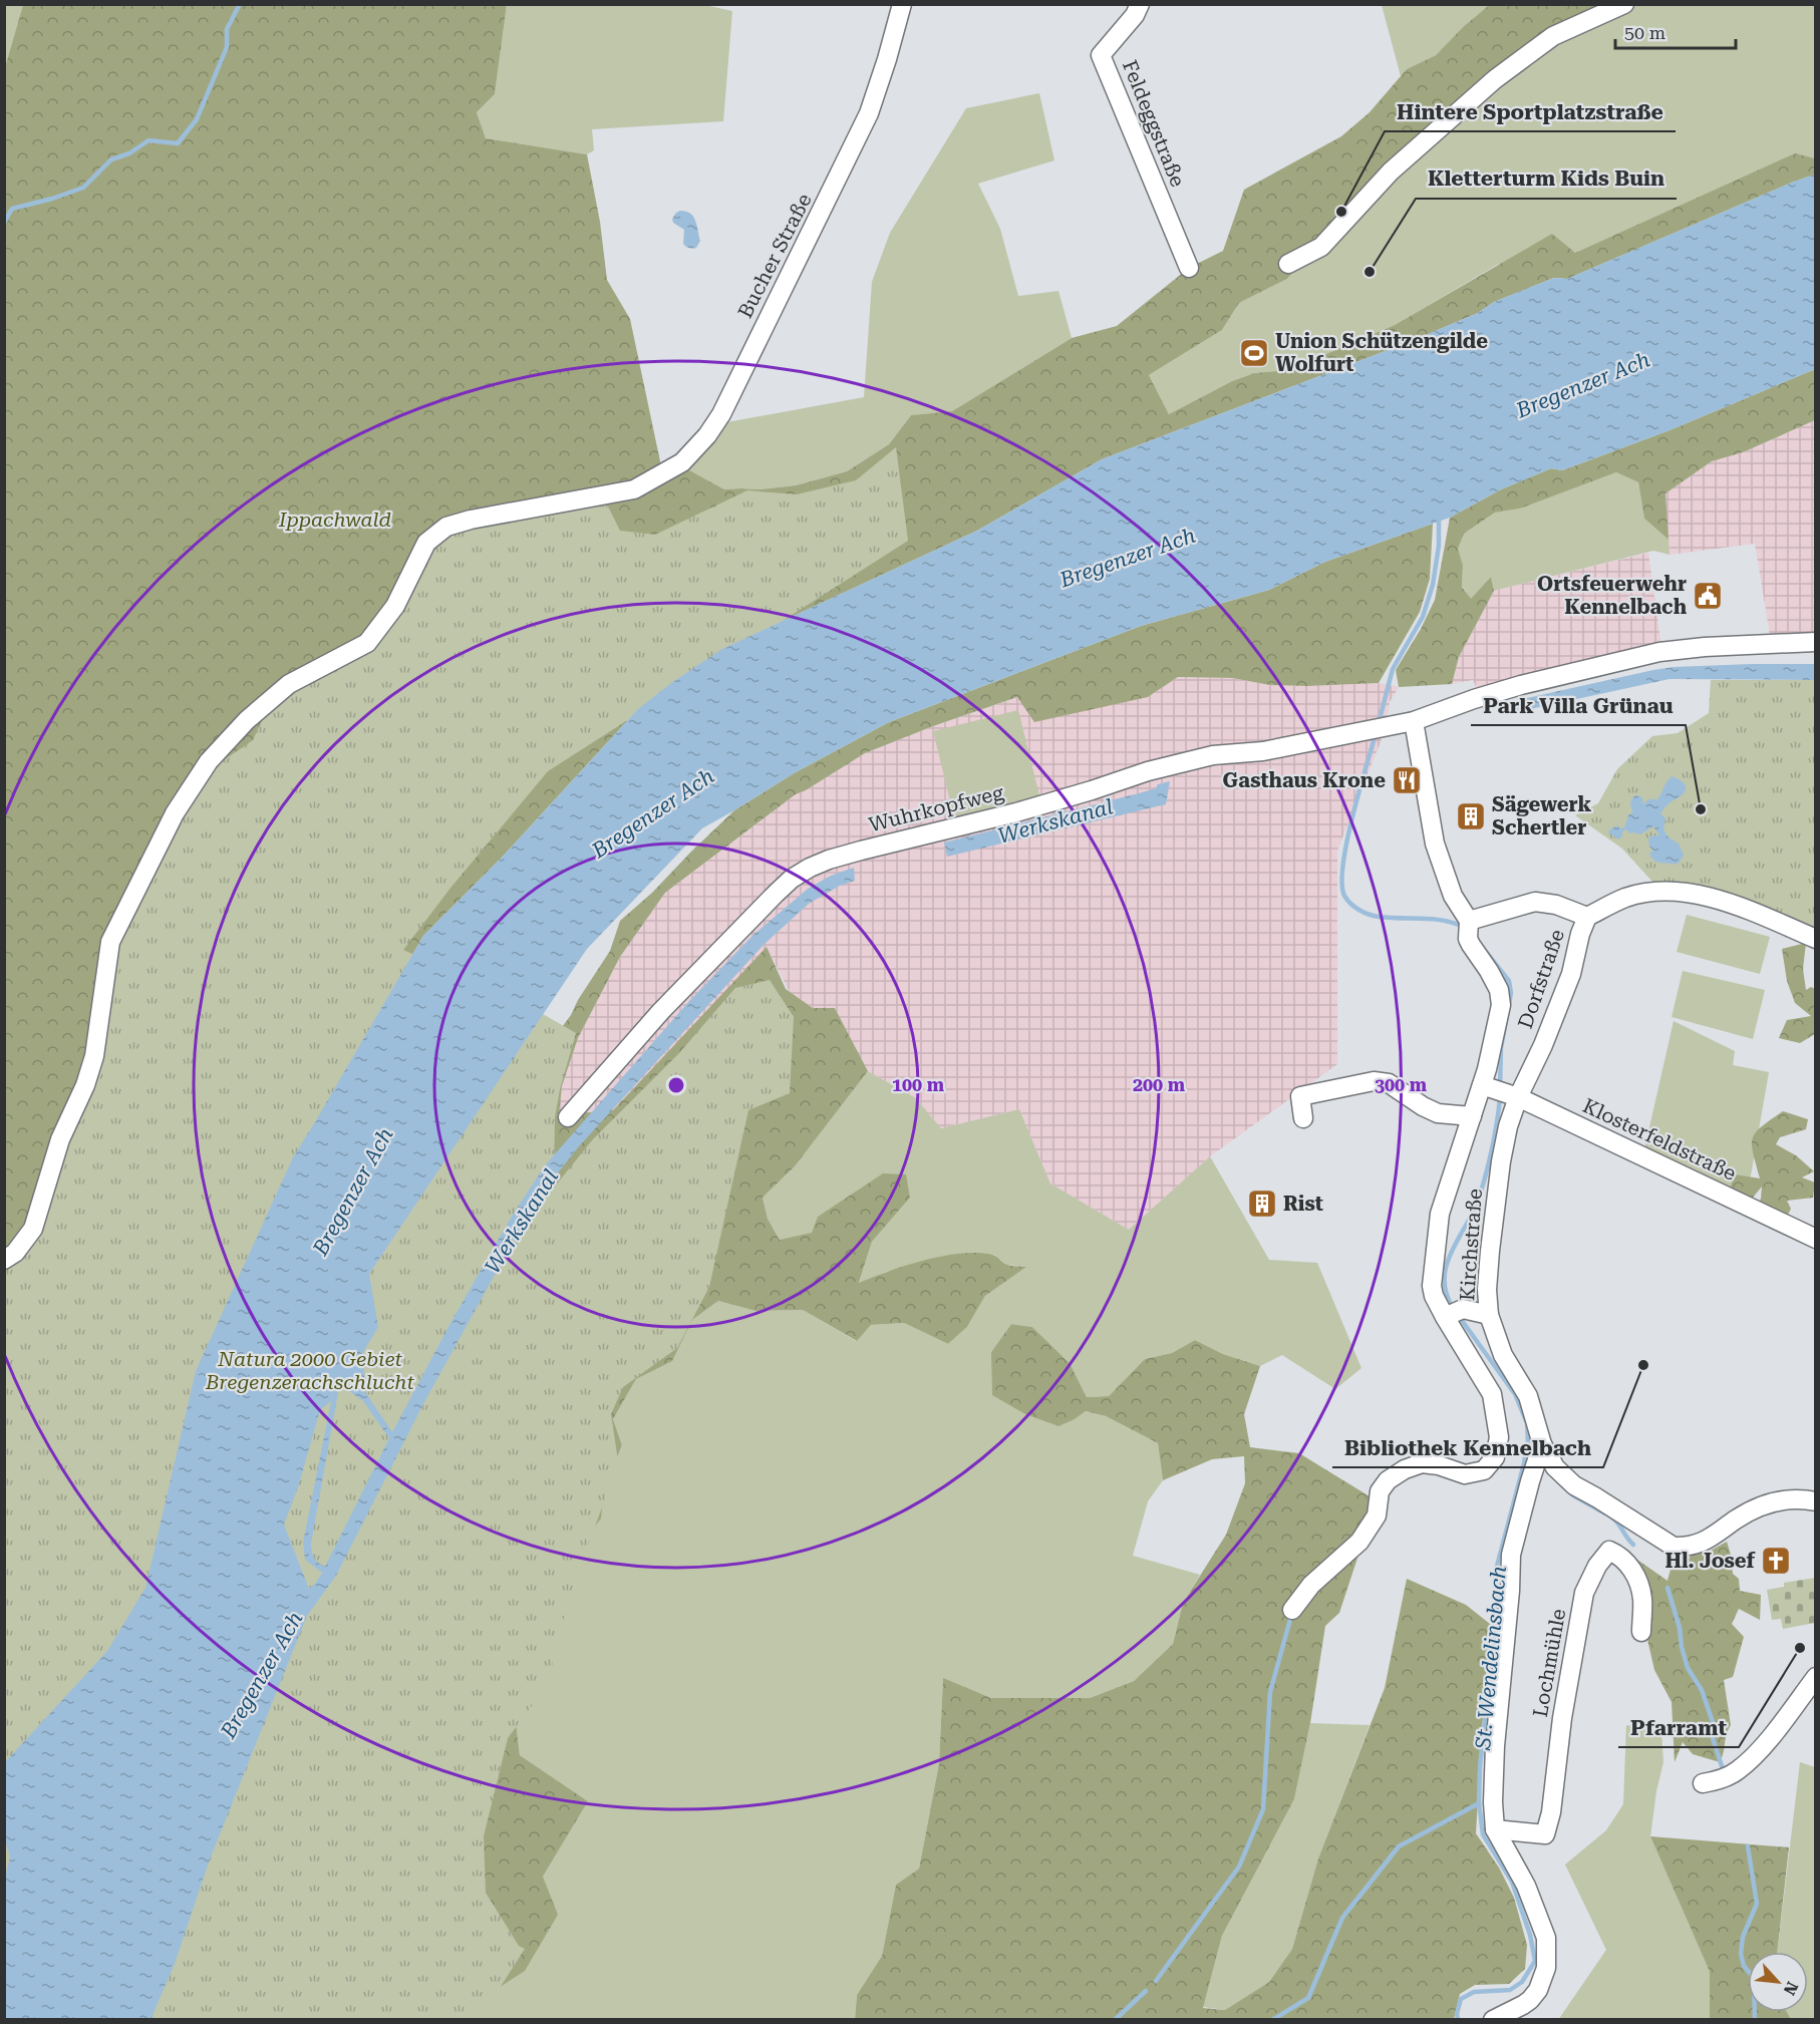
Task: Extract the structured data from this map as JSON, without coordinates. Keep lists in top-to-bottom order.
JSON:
{
  "streets": {
    "street": [
      "Feldeggstraße",
      "Bucher Straße",
      "Wuhrkopfweg",
      "Dorfstraße",
      "Klosterfeldstraße",
      "Kirchstraße",
      "Lochmühle"
    ]
  },
  "crossings": [
    ["Dorfstraße", "Kirchstraße"],
    ["Klosterfeldstraße", "Kirchstraße"]
  ],
  "water": ["Bregenzer Ach", "Werkskanal", "St. Wendelinsbach"],
  "parks": ["Ippachwald", "Natura 2000 Gebiet Bregenzerachschlucht"],
  "places": {
    "other": [
      "Hintere Sportplatzstraße",
      "Kletterturm Kids Buin",
      "Park Villa Grünau",
      "Bibliothek Kennelbach",
      "Pfarramt"
    ],
    "sports": ["Union Schützengilde Wolfurt"],
    "public building": ["Ortsfeuerwehr Kennelbach"],
    "restaurant": ["Gasthaus Krone"],
    "building": ["Sägewerk Schertler", "Rist"],
    "church": ["Hl. Josef"]
  },
  "scale_bar": "50 m",
  "north": "bottom right",
  "rings": ["100 m", "200 m", "300 m"]
}
